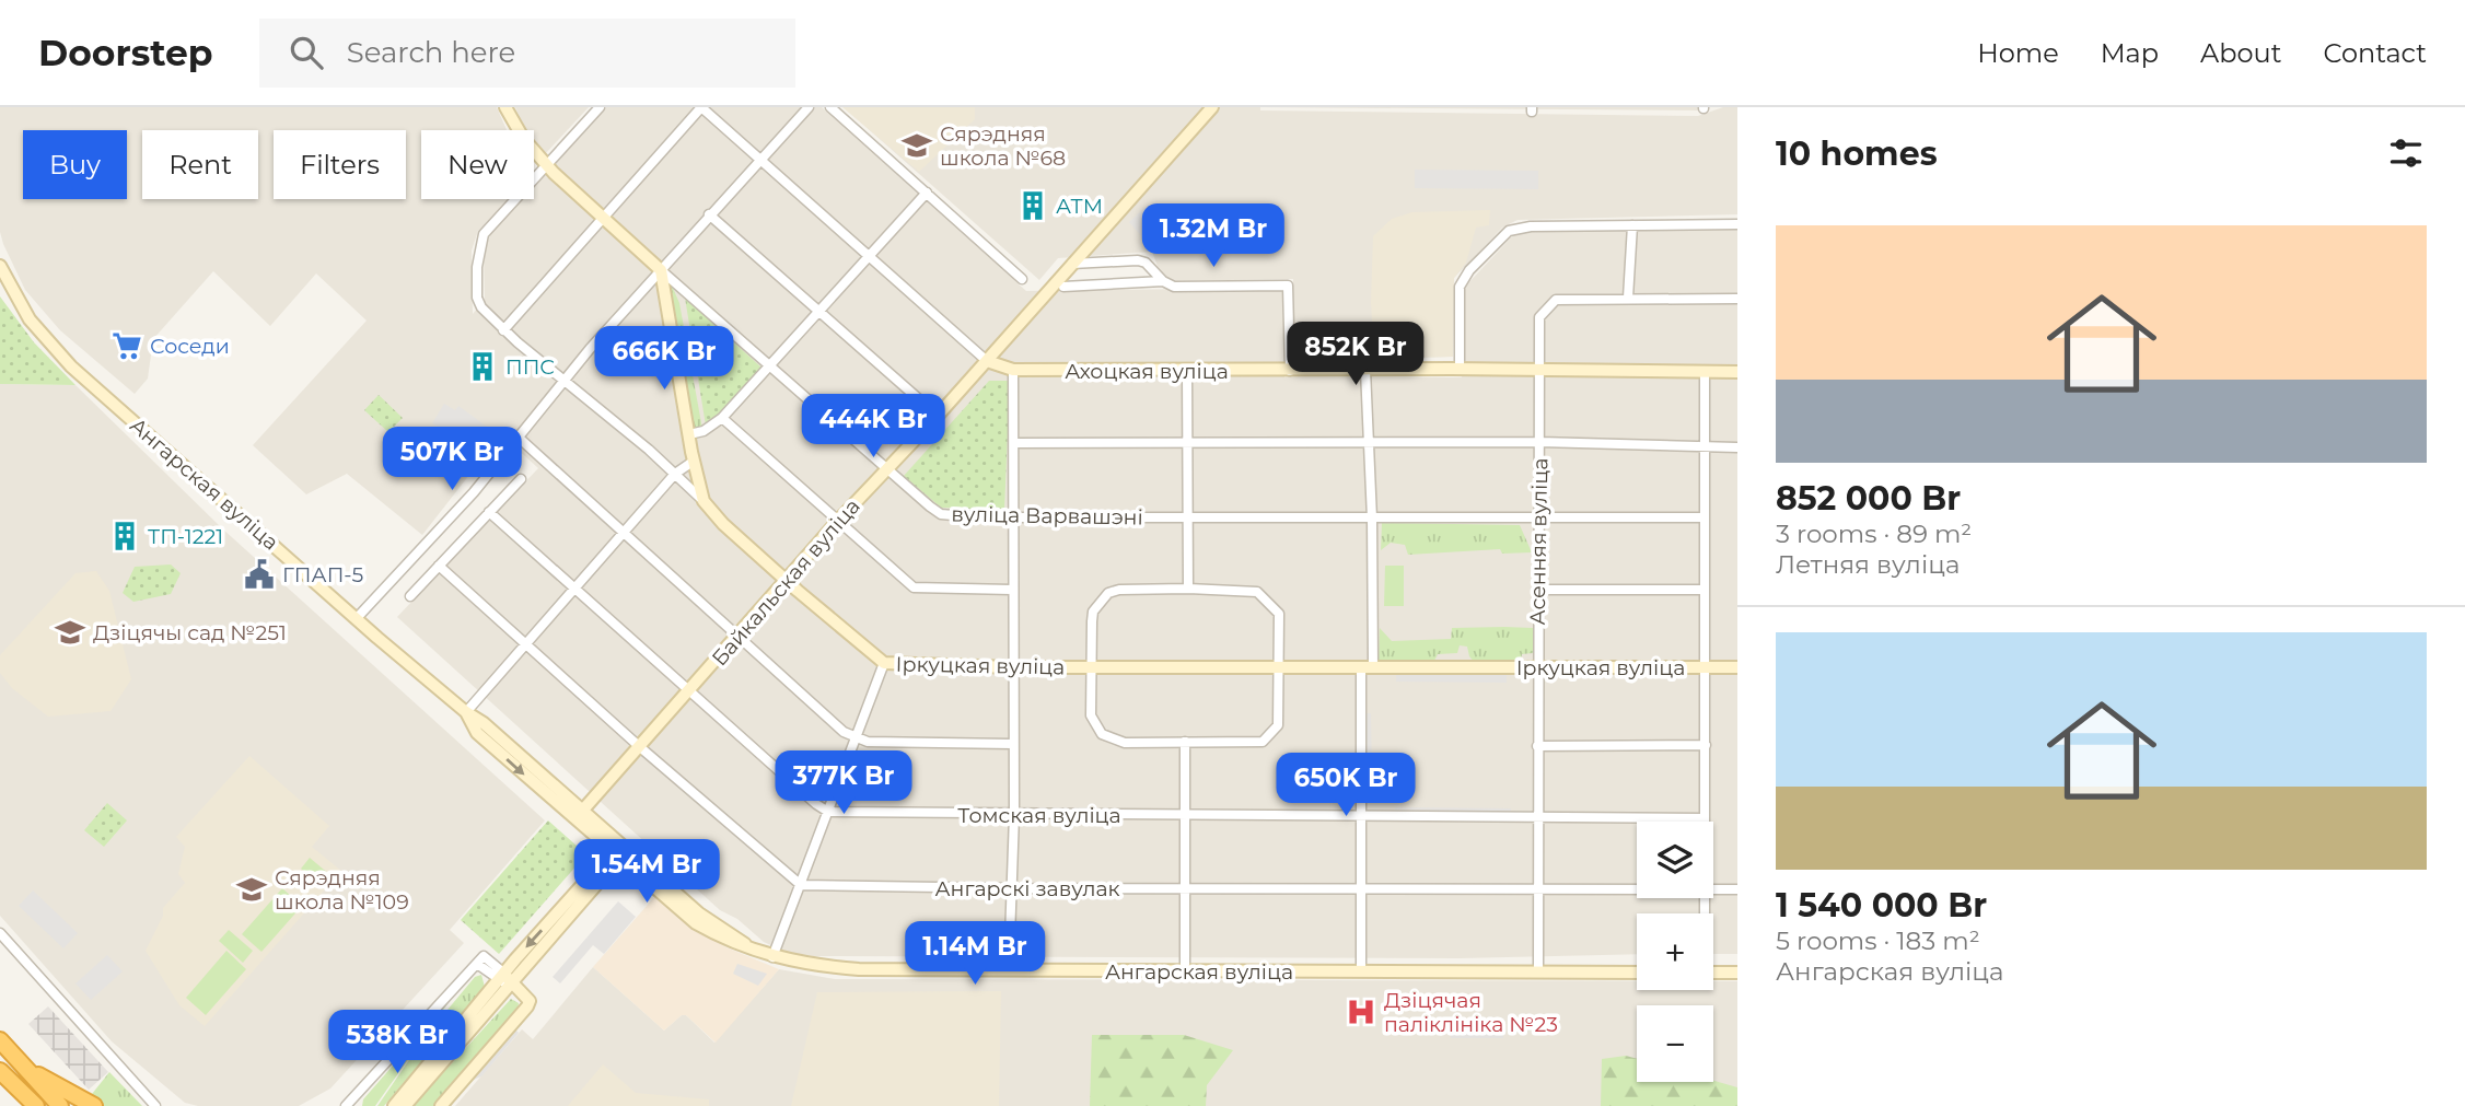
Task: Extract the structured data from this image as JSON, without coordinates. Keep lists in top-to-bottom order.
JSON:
{
  "streets": {
    "main road": [
      "Ахоцкая вуліца",
      "Ангарская вуліца",
      "вуліца Варвашэні",
      "Байкальская вуліца",
      "Іркуцкая вуліца"
    ],
    "street": ["Асенняя вуліца", "Томская вуліца", "Ангарскі завулак"]
  },
  "crossings": [
    ["Ахоцкая вуліца", "Асенняя вуліца"],
    ["Ахоцкая вуліца", "Байкальская вуліца"],
    ["Ангарская вуліца", "Асенняя вуліца"],
    ["Ангарская вуліца", "Байкальская вуліца"],
    ["вуліца Варвашэні", "Асенняя вуліца"],
    ["вуліца Варвашэні", "Байкальская вуліца"],
    ["вуліца Варвашэні", "Іркуцкая вуліца"],
    ["Асенняя вуліца", "Іркуцкая вуліца"],
    ["Асенняя вуліца", "Томская вуліца"],
    ["Асенняя вуліца", "Ангарскі завулак"],
    ["Байкальская вуліца", "Іркуцкая вуліца"]
  ],
  "places": {
    "school or university": ["Сярэдняя школа №68", "Дзіцячы сад №251", "Сярэдняя школа №109"],
    "building": ["АТМ", "ППС", "ТП-1221"],
    "supermarket": ["Соседи"],
    "public building": ["ГПАП-5"],
    "hospital": ["Дзіцячая паліклініка №23"]
  },
  "page": {
    "header": "Doorstep",
    "search": "Search here",
    "nav": [
      "Home",
      "Map",
      "About",
      "Contact"
    ],
    "heading": "10 homes",
    "chip": [
      "Buy",
      "Rent",
      "Filters",
      "New"
    ],
    "list": [
      {
        "name": "852 000 Br",
        "note": "3 rooms · 89 m² · Летняя вуліца"
      },
      {
        "name": "1 540 000 Br",
        "note": "5 rooms · 183 m² · Ангарская вуліца"
      }
    ],
    "price": [
      "1.32M Br",
      "852K Br",
      "666K Br",
      "444K Br",
      "507K Br",
      "377K Br",
      "650K Br",
      "1.54M Br",
      "1.14M Br",
      "538K Br"
    ],
    "map_buttons": ["+", "−"]
  }
}
